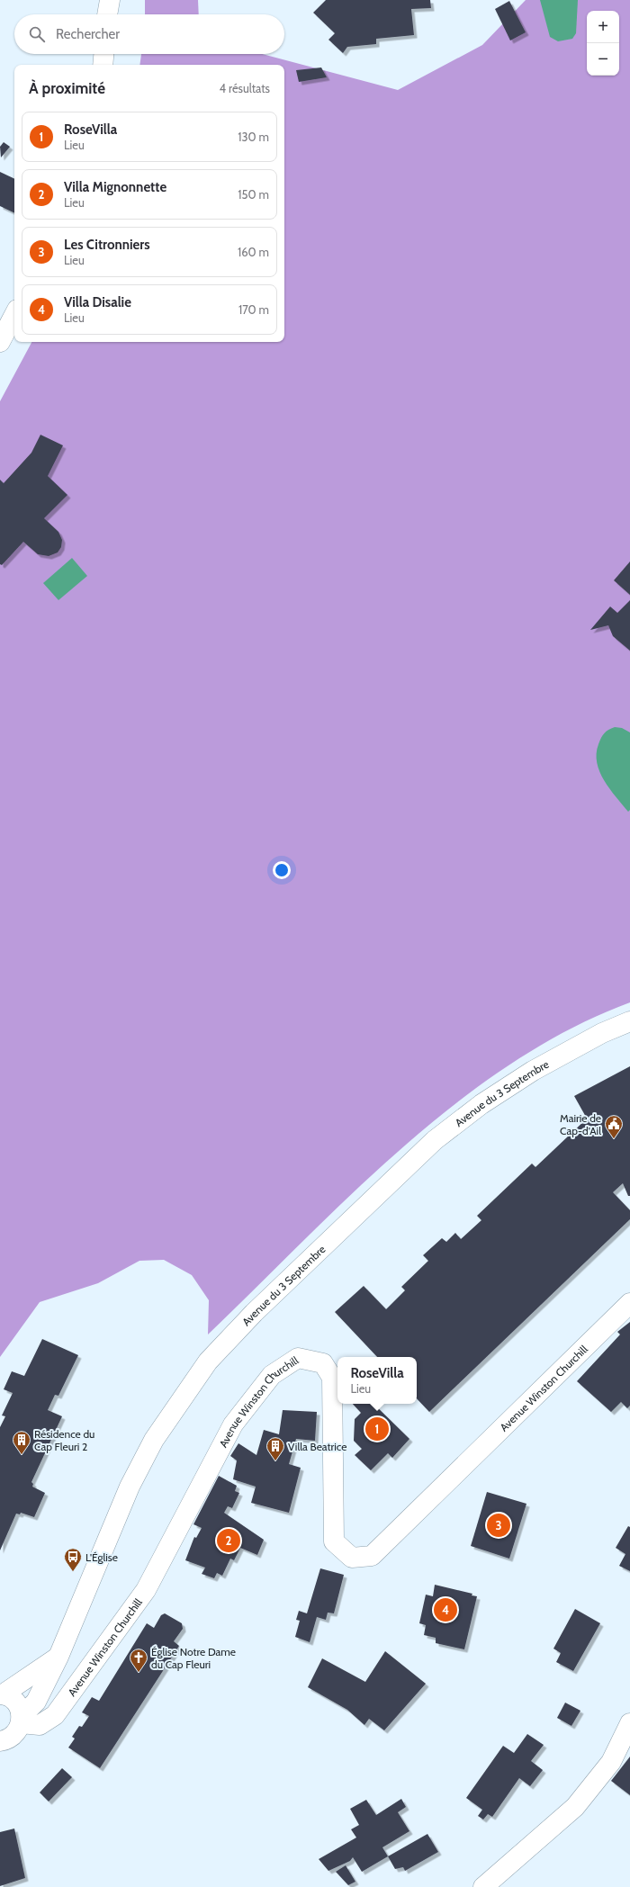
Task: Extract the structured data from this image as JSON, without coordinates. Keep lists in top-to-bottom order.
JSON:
{
  "streets": {
    "main road": ["Avenue du 3 Septembre", "Avenue Winston Churchill"]
  },
  "crossings": [
    ["Avenue du 3 Septembre", "Avenue Winston Churchill"]
  ],
  "places": {
    "public building": ["Mairie de Cap-d'Ail"],
    "building": ["Résidence du Cap Fleuri 2", "Villa Beatrice"],
    "bus stop": ["L'Église"],
    "church": ["Église Notre Dame du Cap Fleuri"]
  },
  "page": {
    "map_buttons": ["+", "−"],
    "search": "Rechercher",
    "heading": ["À proximité", "4 résultats"],
    "list": [
      {
        "mark": "1",
        "name": "RoseVilla",
        "note": "Lieu",
        "value": "130 m"
      },
      {
        "mark": "2",
        "name": "Villa Mignonnette",
        "note": "Lieu",
        "value": "150 m"
      },
      {
        "mark": "3",
        "name": "Les Citronniers",
        "note": "Lieu",
        "value": "160 m"
      },
      {
        "mark": "4",
        "name": "Villa Disalie",
        "note": "Lieu",
        "value": "170 m"
      }
    ],
    "popup": ["RoseVilla", "Lieu"],
    "pins": [
      "1",
      "3",
      "2",
      "4"
    ]
  }
}
